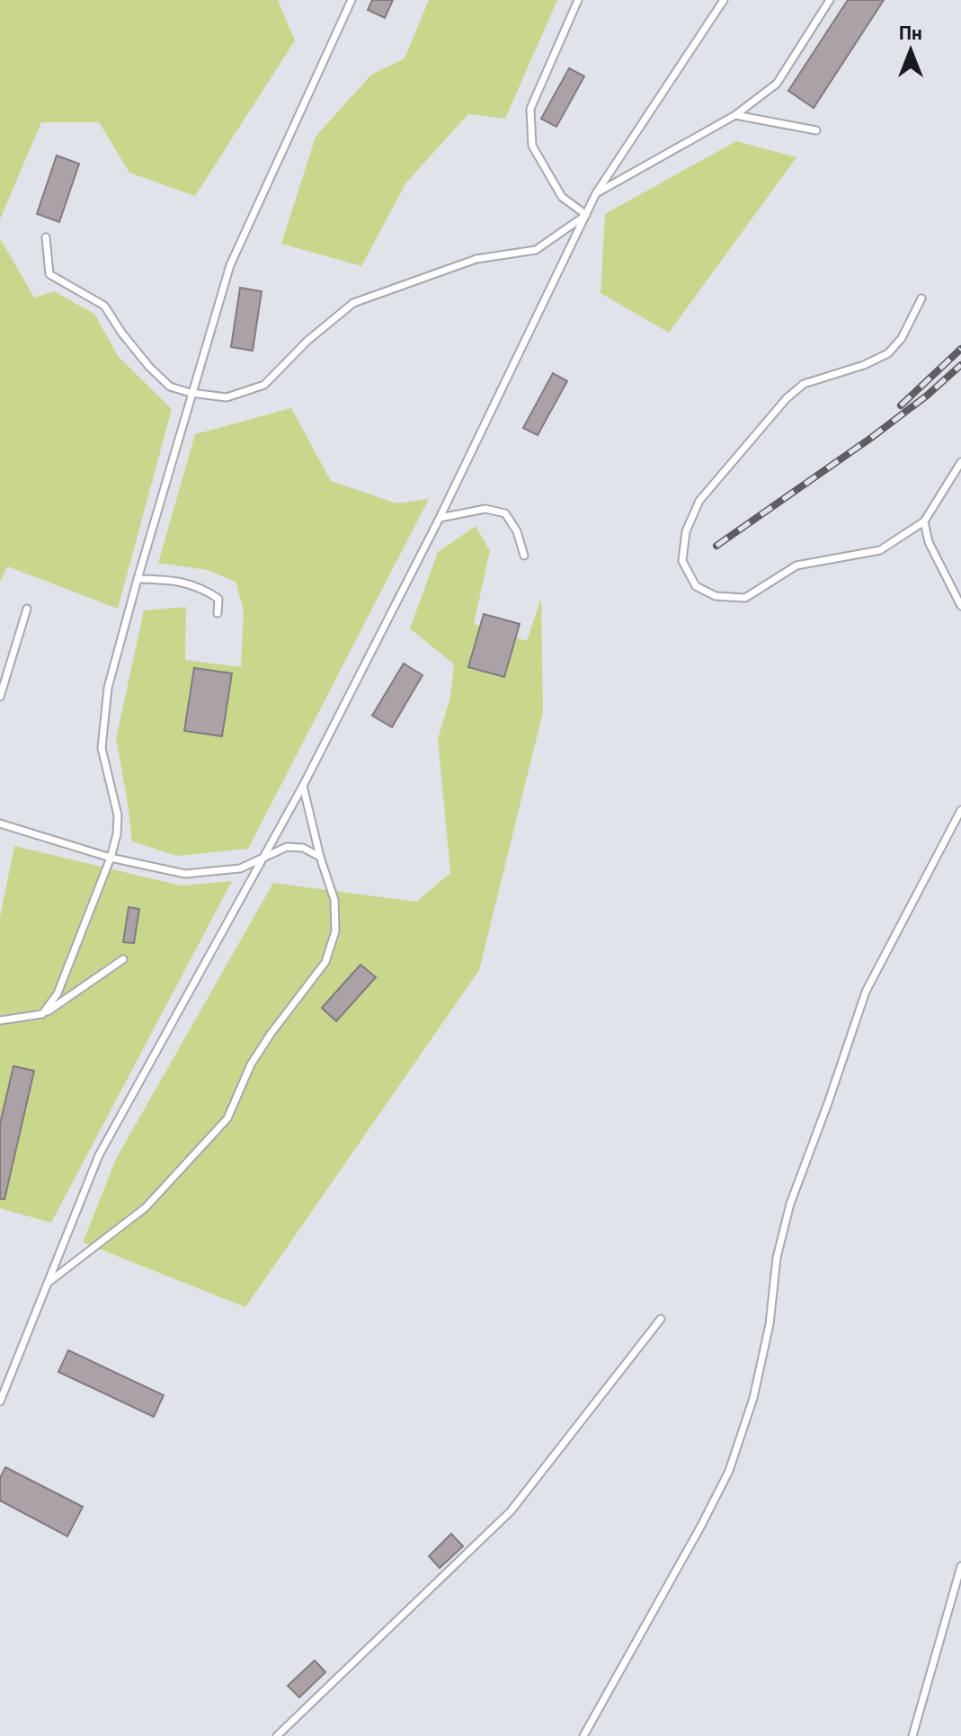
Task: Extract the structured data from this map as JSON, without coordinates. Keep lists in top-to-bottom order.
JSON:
{
  "north": "top"
}
